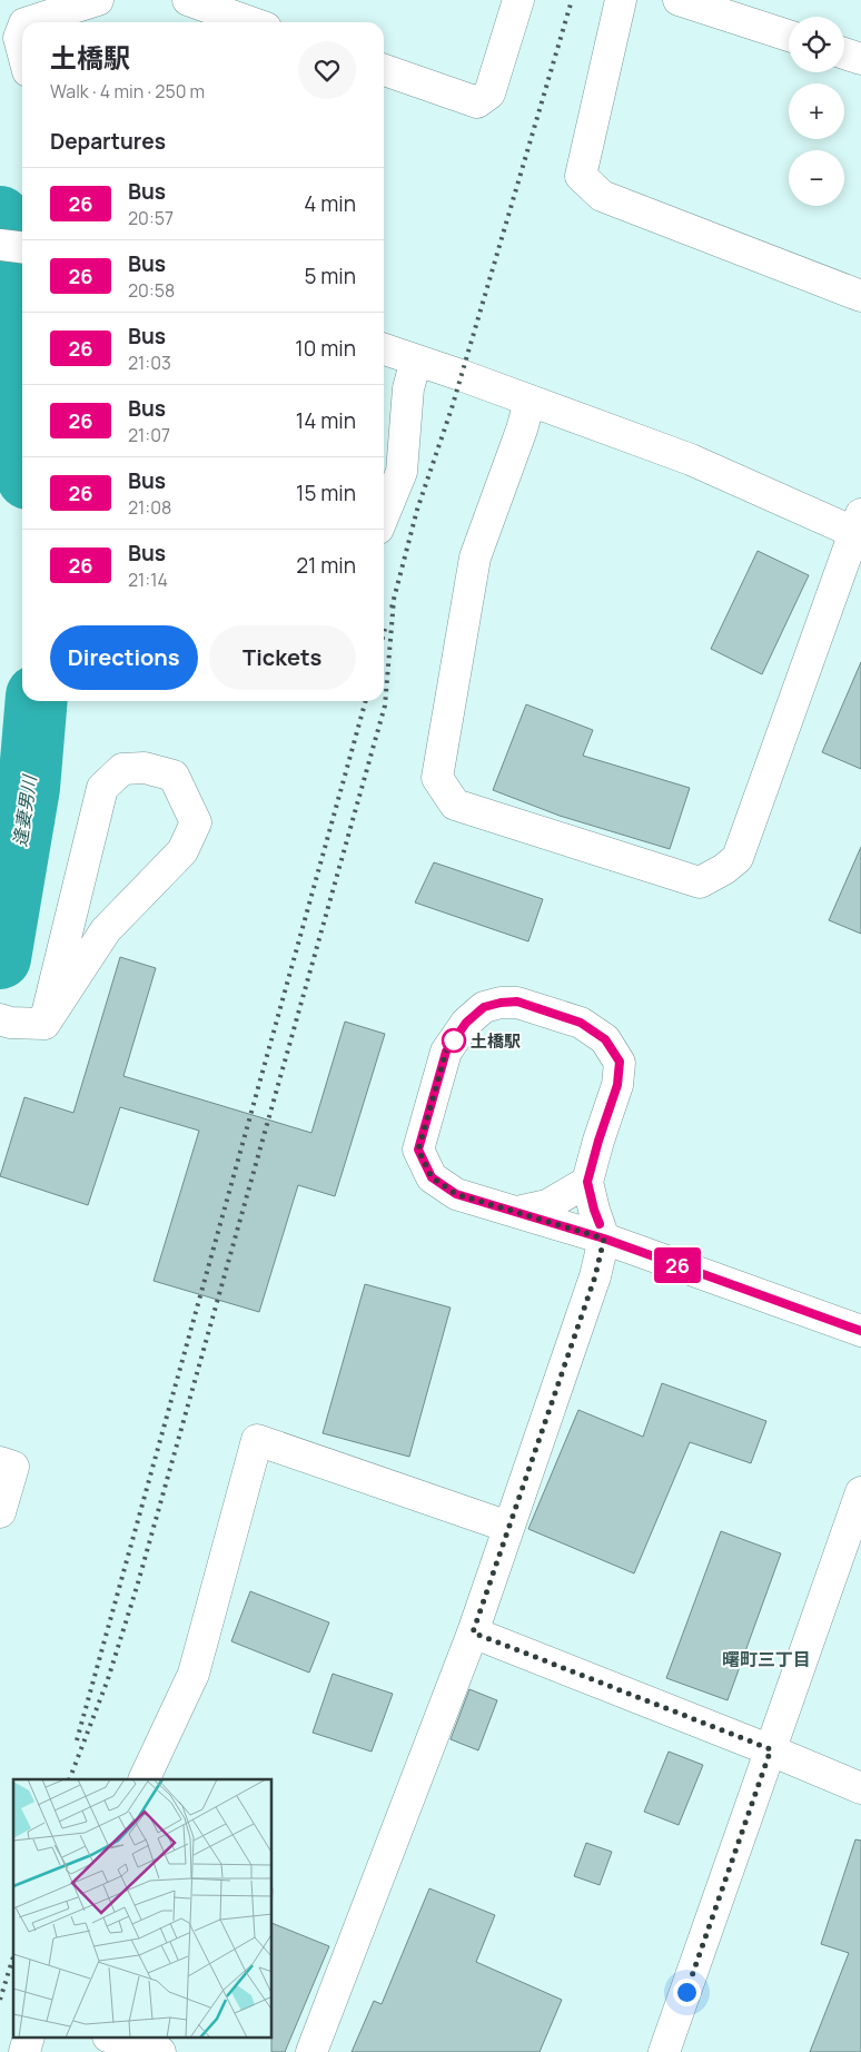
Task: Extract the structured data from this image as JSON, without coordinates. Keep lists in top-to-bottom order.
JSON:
{
  "districts": ["曙町三丁目"],
  "water": ["逢妻男川"],
  "places": ["土橋駅"],
  "lines": ["bus line 26"],
  "page": {
    "on_map": "26",
    "map_buttons": ["+", "−"],
    "heading": [
      ["土橋駅", "Walk · 4 min · 250 m"],
      "Departures"
    ],
    "list": [
      {
        "mark": "26",
        "name": "Bus",
        "note": "20:57",
        "value": "4 min"
      },
      {
        "mark": "26",
        "name": "Bus",
        "note": "20:58",
        "value": "5 min"
      },
      {
        "mark": "26",
        "name": "Bus",
        "note": "21:03",
        "value": "10 min"
      },
      {
        "mark": "26",
        "name": "Bus",
        "note": "21:07",
        "value": "14 min"
      },
      {
        "mark": "26",
        "name": "Bus",
        "note": "21:08",
        "value": "15 min"
      },
      {
        "mark": "26",
        "name": "Bus",
        "note": "21:14",
        "value": "21 min"
      }
    ],
    "buttons": ["Directions", "Tickets"]
  }
}
